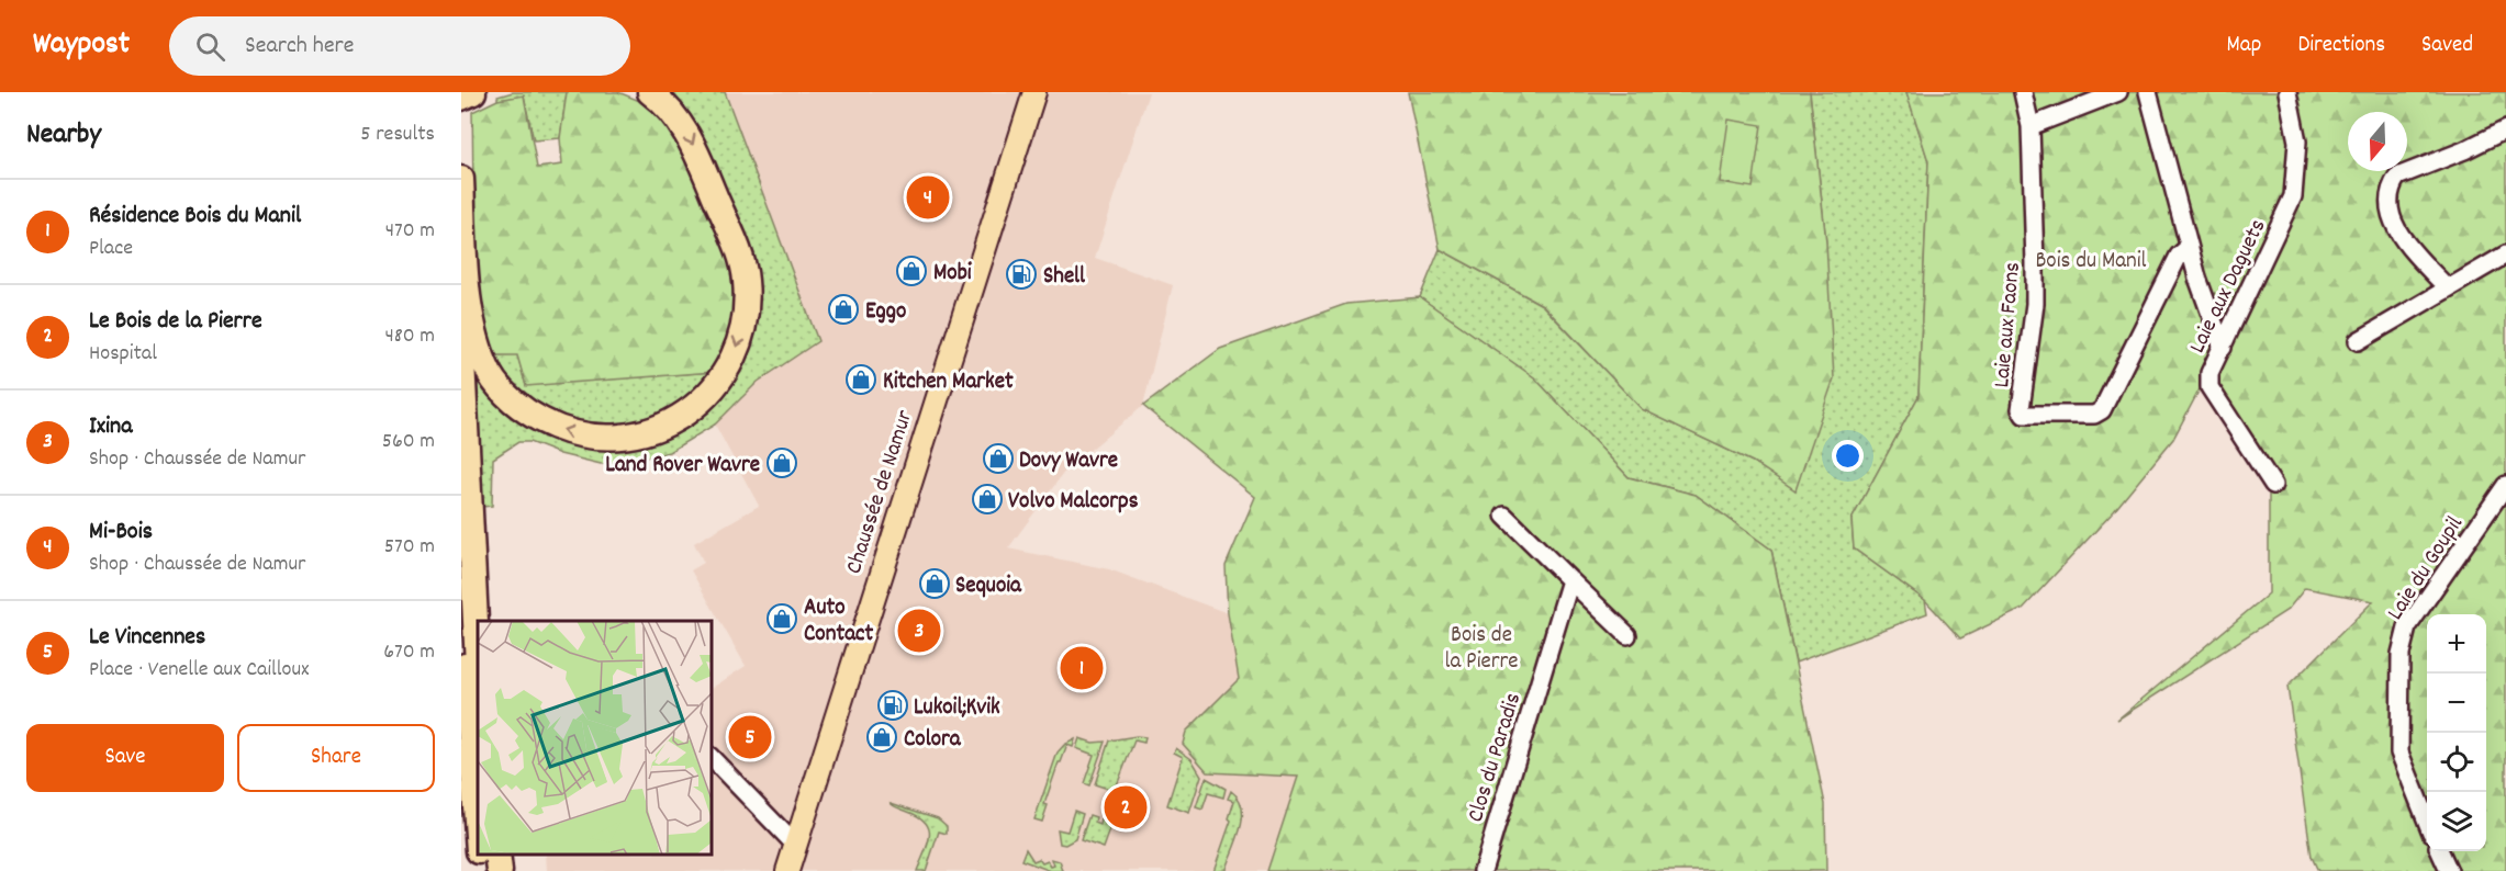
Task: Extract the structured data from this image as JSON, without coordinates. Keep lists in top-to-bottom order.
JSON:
{
  "streets": {
    "main road": ["Chaussée de Namur"],
    "street": [
      "Laie aux Daguets",
      "Laie aux Faons",
      "Laie du Goupil",
      "Clos du Paradis"
    ]
  },
  "parks": ["Bois du Manil", "Bois de la Pierre"],
  "places": {
    "shop": [
      "Mobi",
      "Eggo",
      "Kitchen Market",
      "Dovy Wavre",
      "Land Rover Wavre",
      "Volvo Malcorps",
      "Sequoia",
      "Auto Contact",
      "Colora"
    ],
    "fuel station": ["Shell", "Lukoil;Kvik"]
  },
  "north": "bottom",
  "page": {
    "header": "Waypost",
    "search": "Search here",
    "nav": ["Map", "Directions", "Saved"],
    "heading": ["Nearby", "5 results"],
    "pins": [
      "4",
      "3",
      "1",
      "5",
      "2"
    ],
    "list": [
      {
        "mark": "1",
        "name": "Résidence Bois du Manil",
        "note": "Place",
        "value": "470 m"
      },
      {
        "mark": "2",
        "name": "Le Bois de la Pierre",
        "note": "Hospital",
        "value": "480 m"
      },
      {
        "mark": "3",
        "name": "Ixina",
        "note": "Shop · Chaussée de Namur",
        "value": "560 m"
      },
      {
        "mark": "4",
        "name": "Mi-Bois",
        "note": "Shop · Chaussée de Namur",
        "value": "570 m"
      },
      {
        "mark": "5",
        "name": "Le Vincennes",
        "note": "Place · Venelle aux Cailloux",
        "value": "670 m"
      }
    ],
    "map_buttons": ["+", "−"],
    "buttons": ["Save", "Share"]
  }
}
